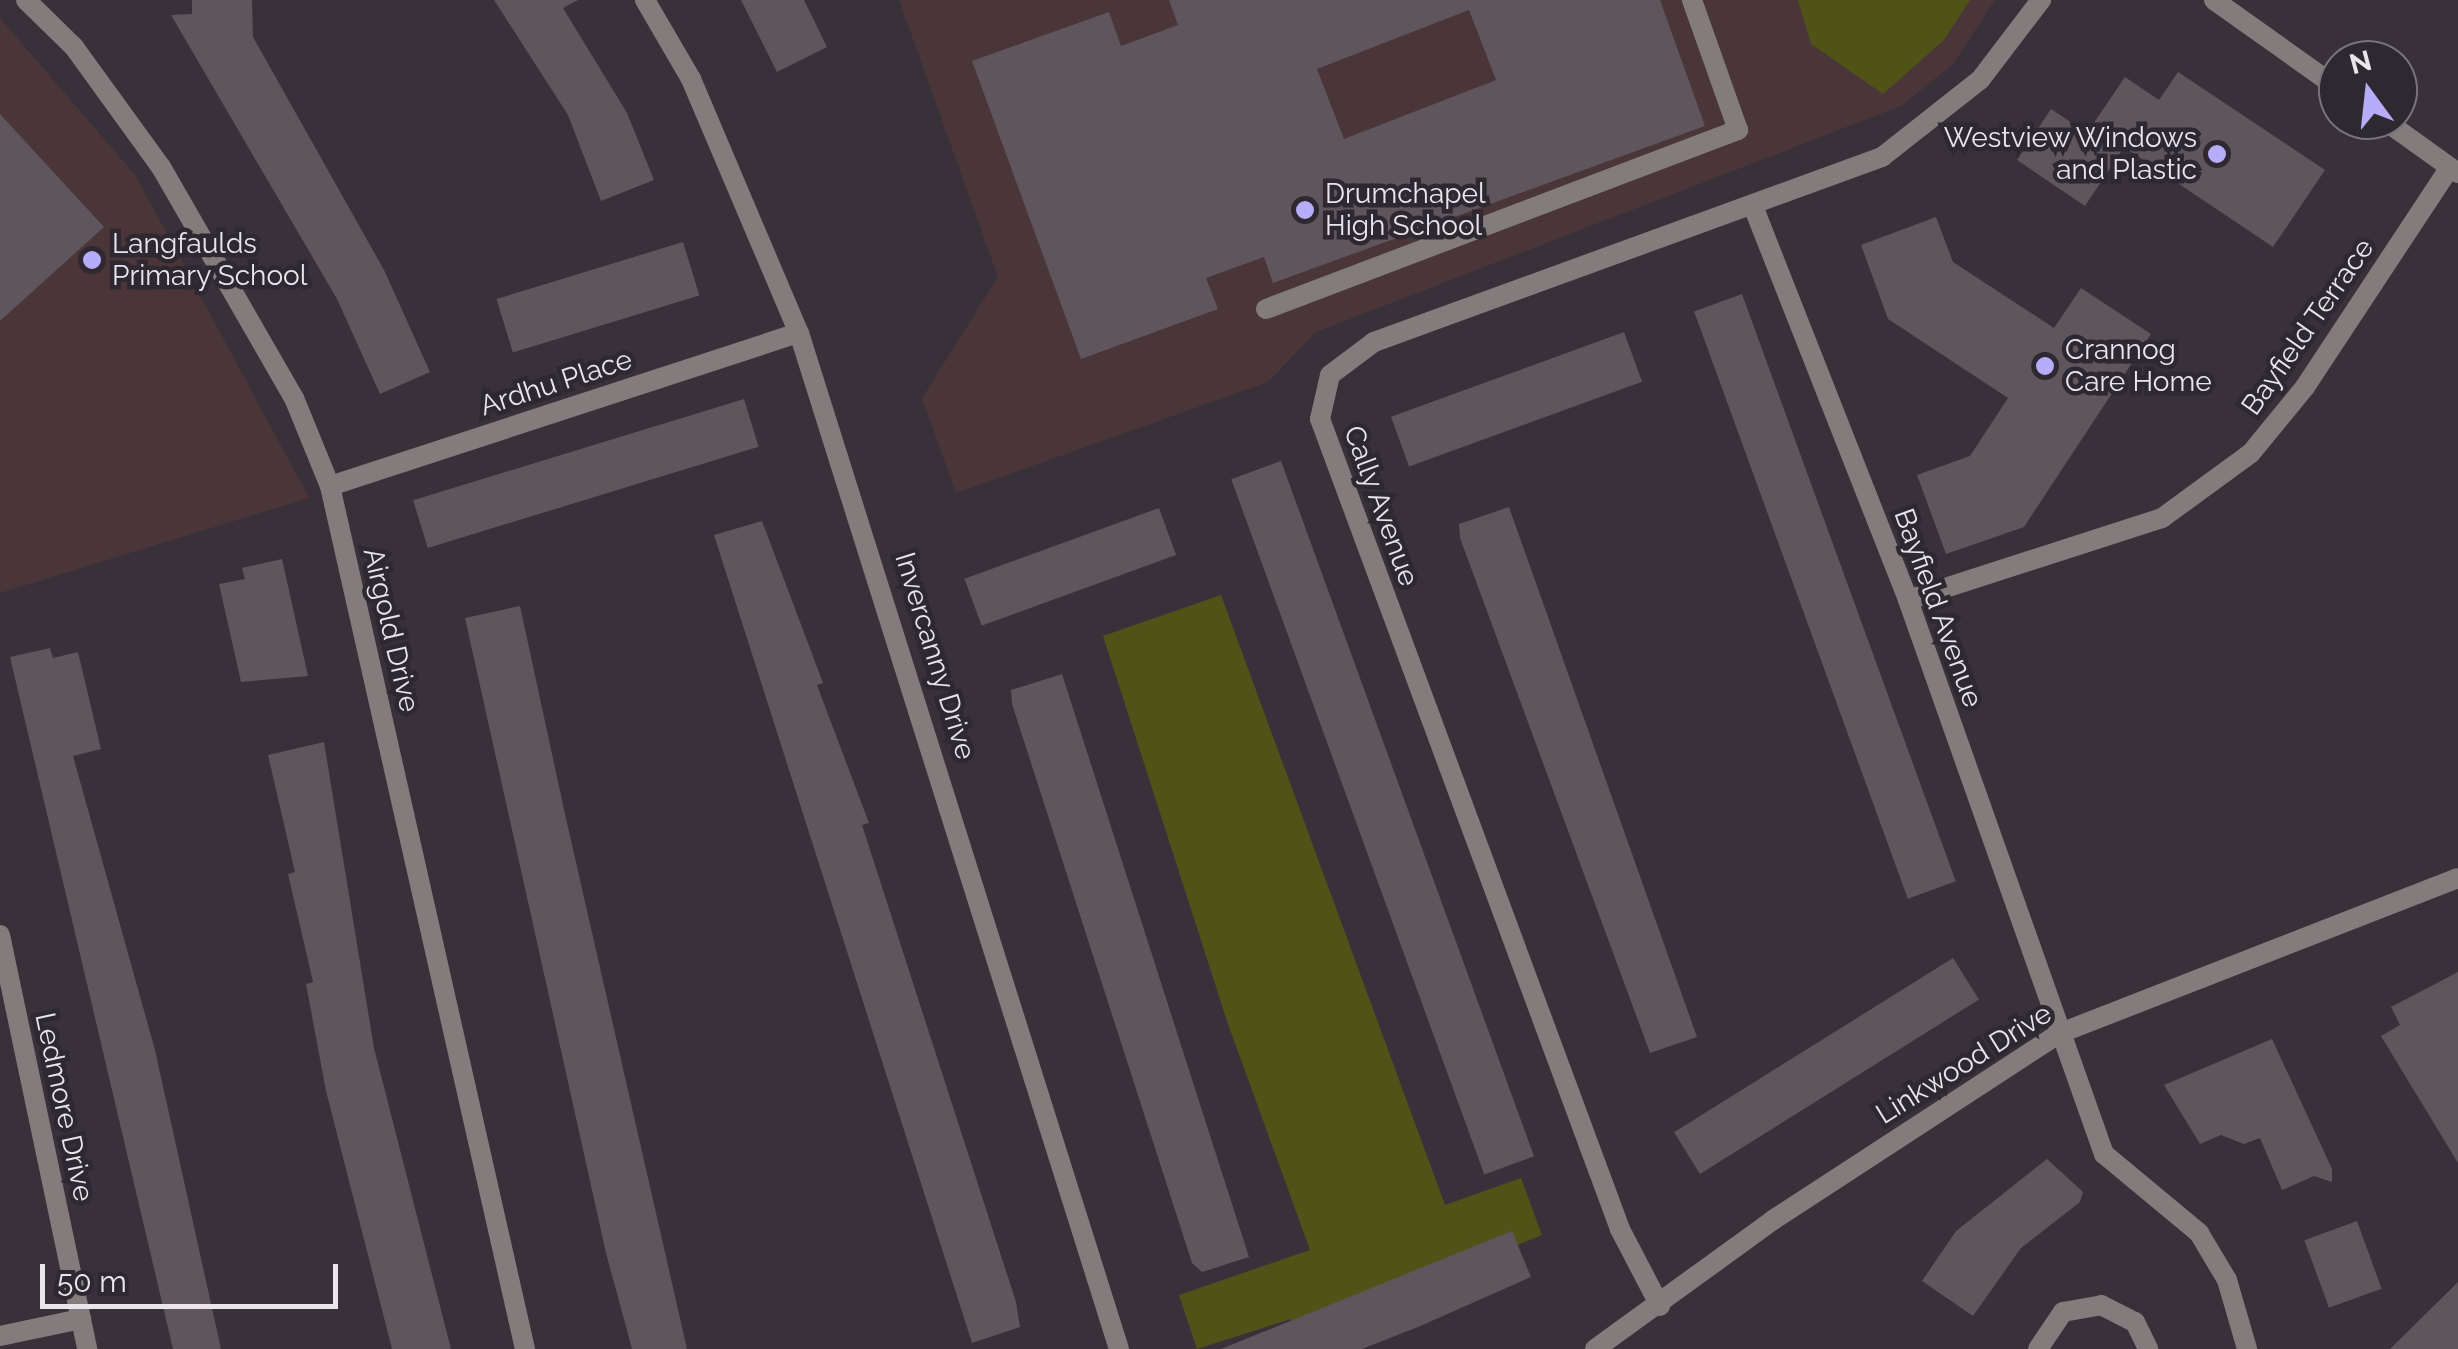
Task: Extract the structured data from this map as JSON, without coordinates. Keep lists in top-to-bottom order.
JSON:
{
  "streets": {
    "street": [
      "Bayfield Terrace",
      "Ardhu Place",
      "Cally Avenue",
      "Bayfield Avenue",
      "Airgold Drive",
      "Invercanny Drive",
      "Linkwood Drive",
      "Ledmore Drive"
    ]
  },
  "crossings": [
    ["Bayfield Terrace", "Bayfield Avenue"],
    ["Ardhu Place", "Airgold Drive"],
    ["Ardhu Place", "Invercanny Drive"],
    ["Cally Avenue", "Bayfield Avenue"],
    ["Cally Avenue", "Linkwood Drive"],
    ["Bayfield Avenue", "Linkwood Drive"]
  ],
  "places": [
    "Westview Windows and Plastic",
    "Drumchapel High School",
    "Langfaulds Primary School",
    "Crannog Care Home"
  ],
  "scale_bar": "50 m",
  "north": "top"
}
